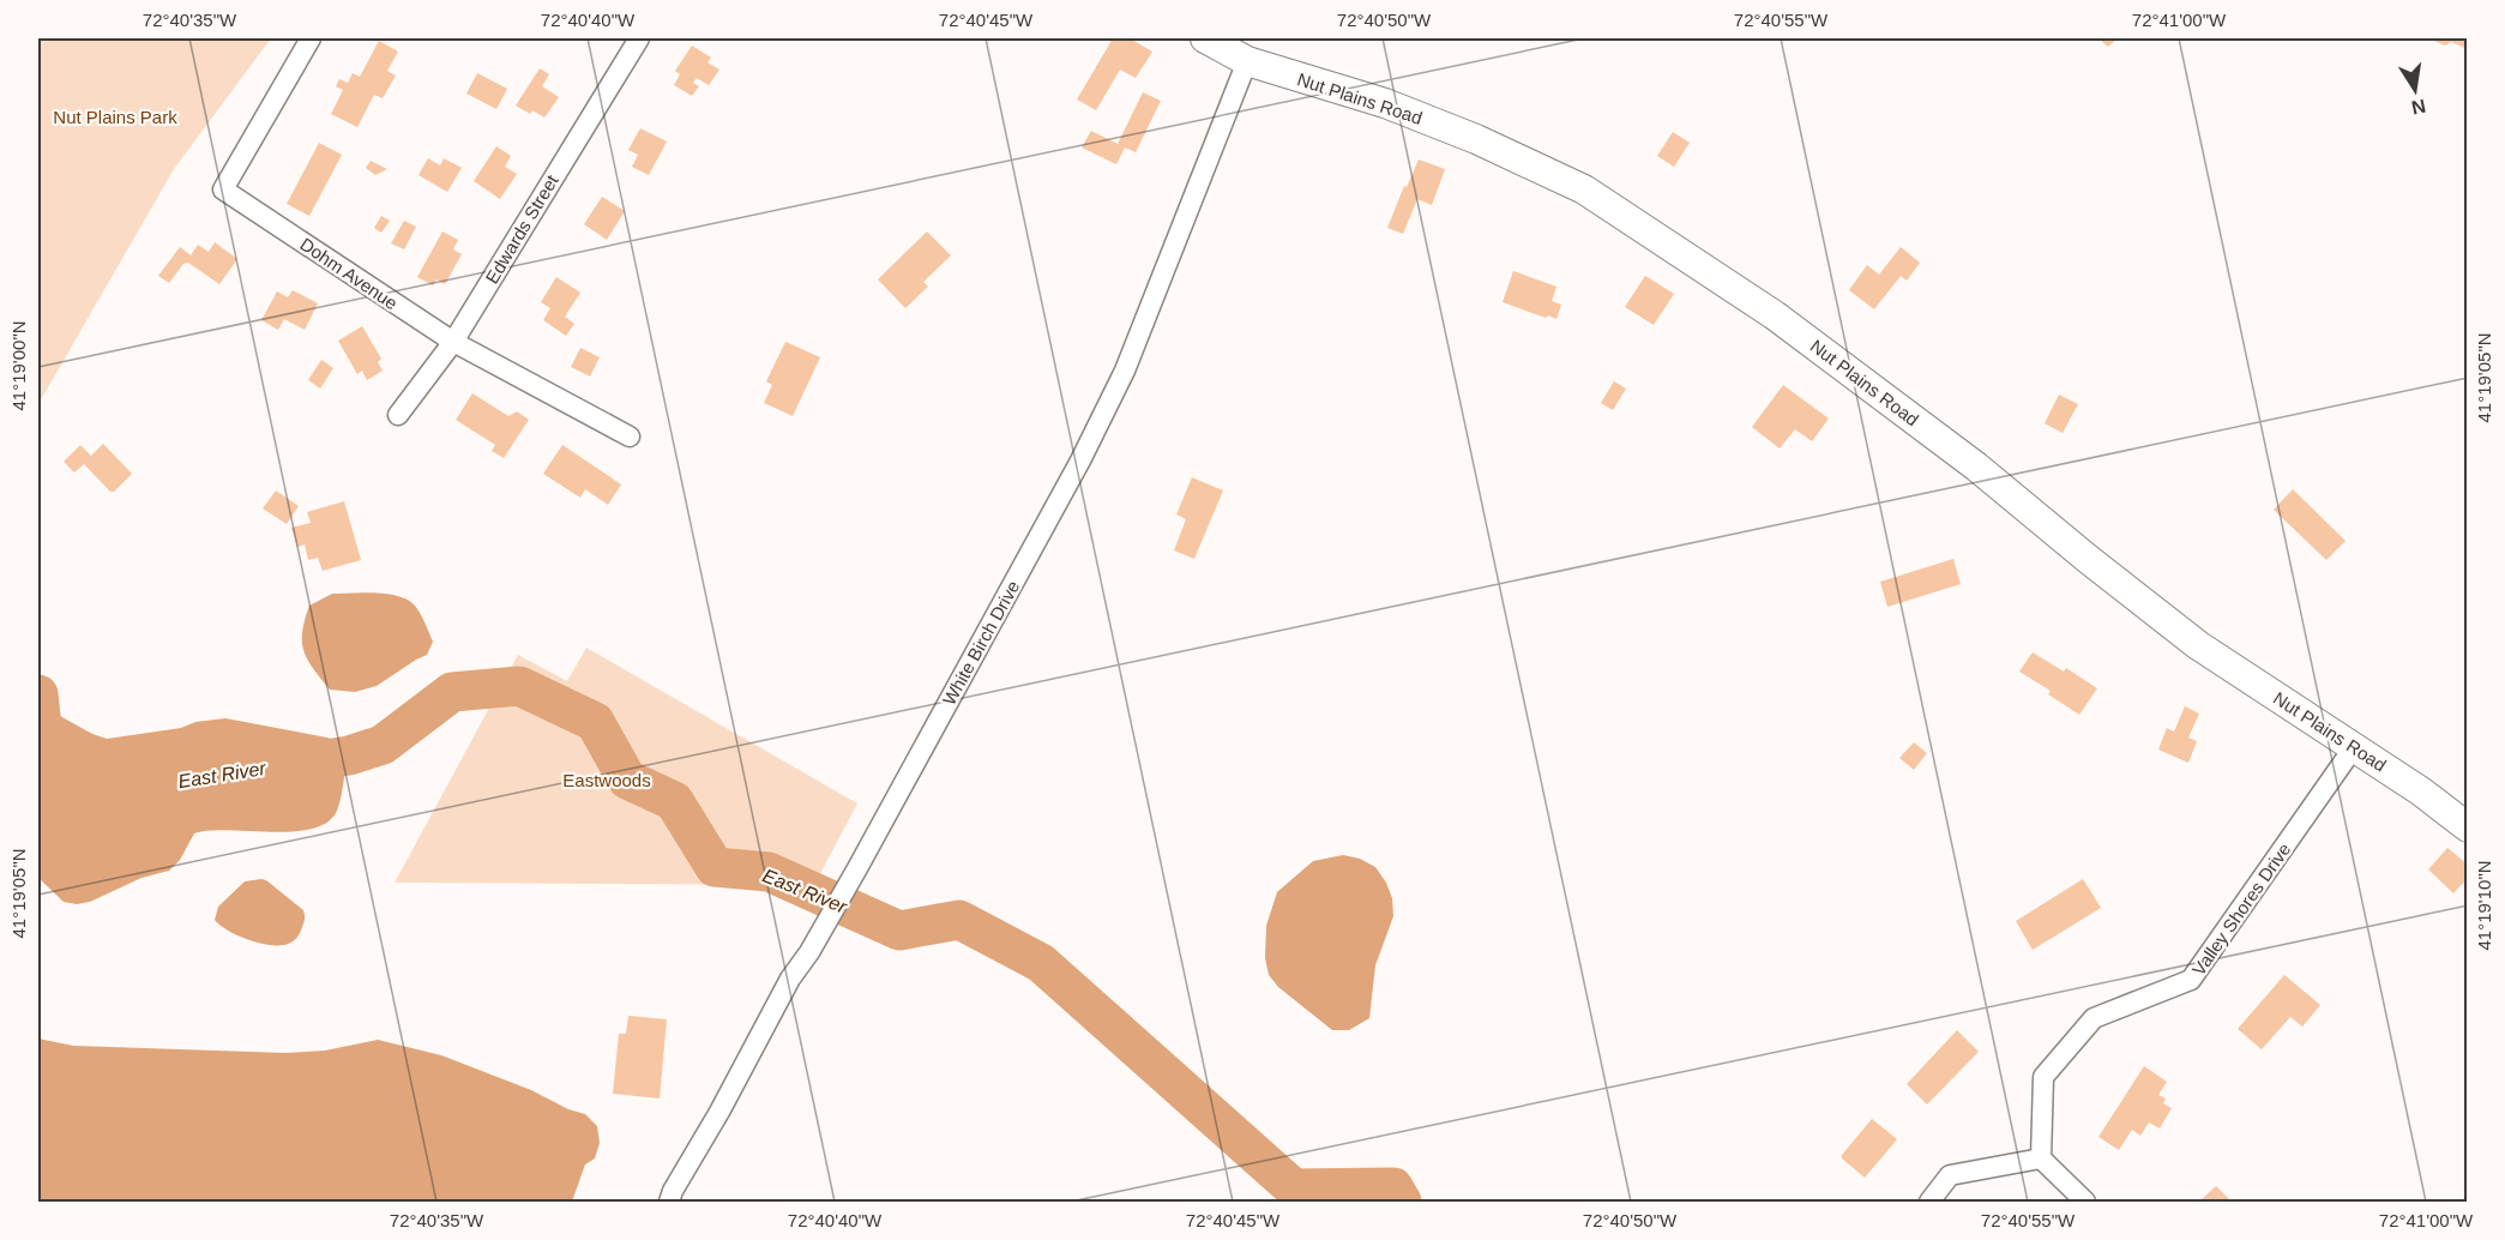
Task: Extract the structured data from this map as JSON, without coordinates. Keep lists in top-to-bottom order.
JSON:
{
  "streets": {
    "street": [
      "Nut Plains Road",
      "Edwards Street",
      "Dohm Avenue",
      "White Birch Drive",
      "Valley Shores Drive"
    ]
  },
  "crossings": [
    ["Nut Plains Road", "White Birch Drive"],
    ["Nut Plains Road", "Valley Shores Drive"],
    ["Edwards Street", "Dohm Avenue"]
  ],
  "water": ["East River"],
  "parks": ["Nut Plains Park", "Eastwoods"],
  "north": "bottom",
  "coordinates": [
    "72°40'35\"W",
    "72°40'40\"W",
    "72°40'45\"W",
    "72°40'50\"W",
    "72°40'55\"W",
    "72°41'00\"W",
    "41°19'00\"N",
    "41°19'05\"N",
    "41°19'10\"N"
  ]
}
